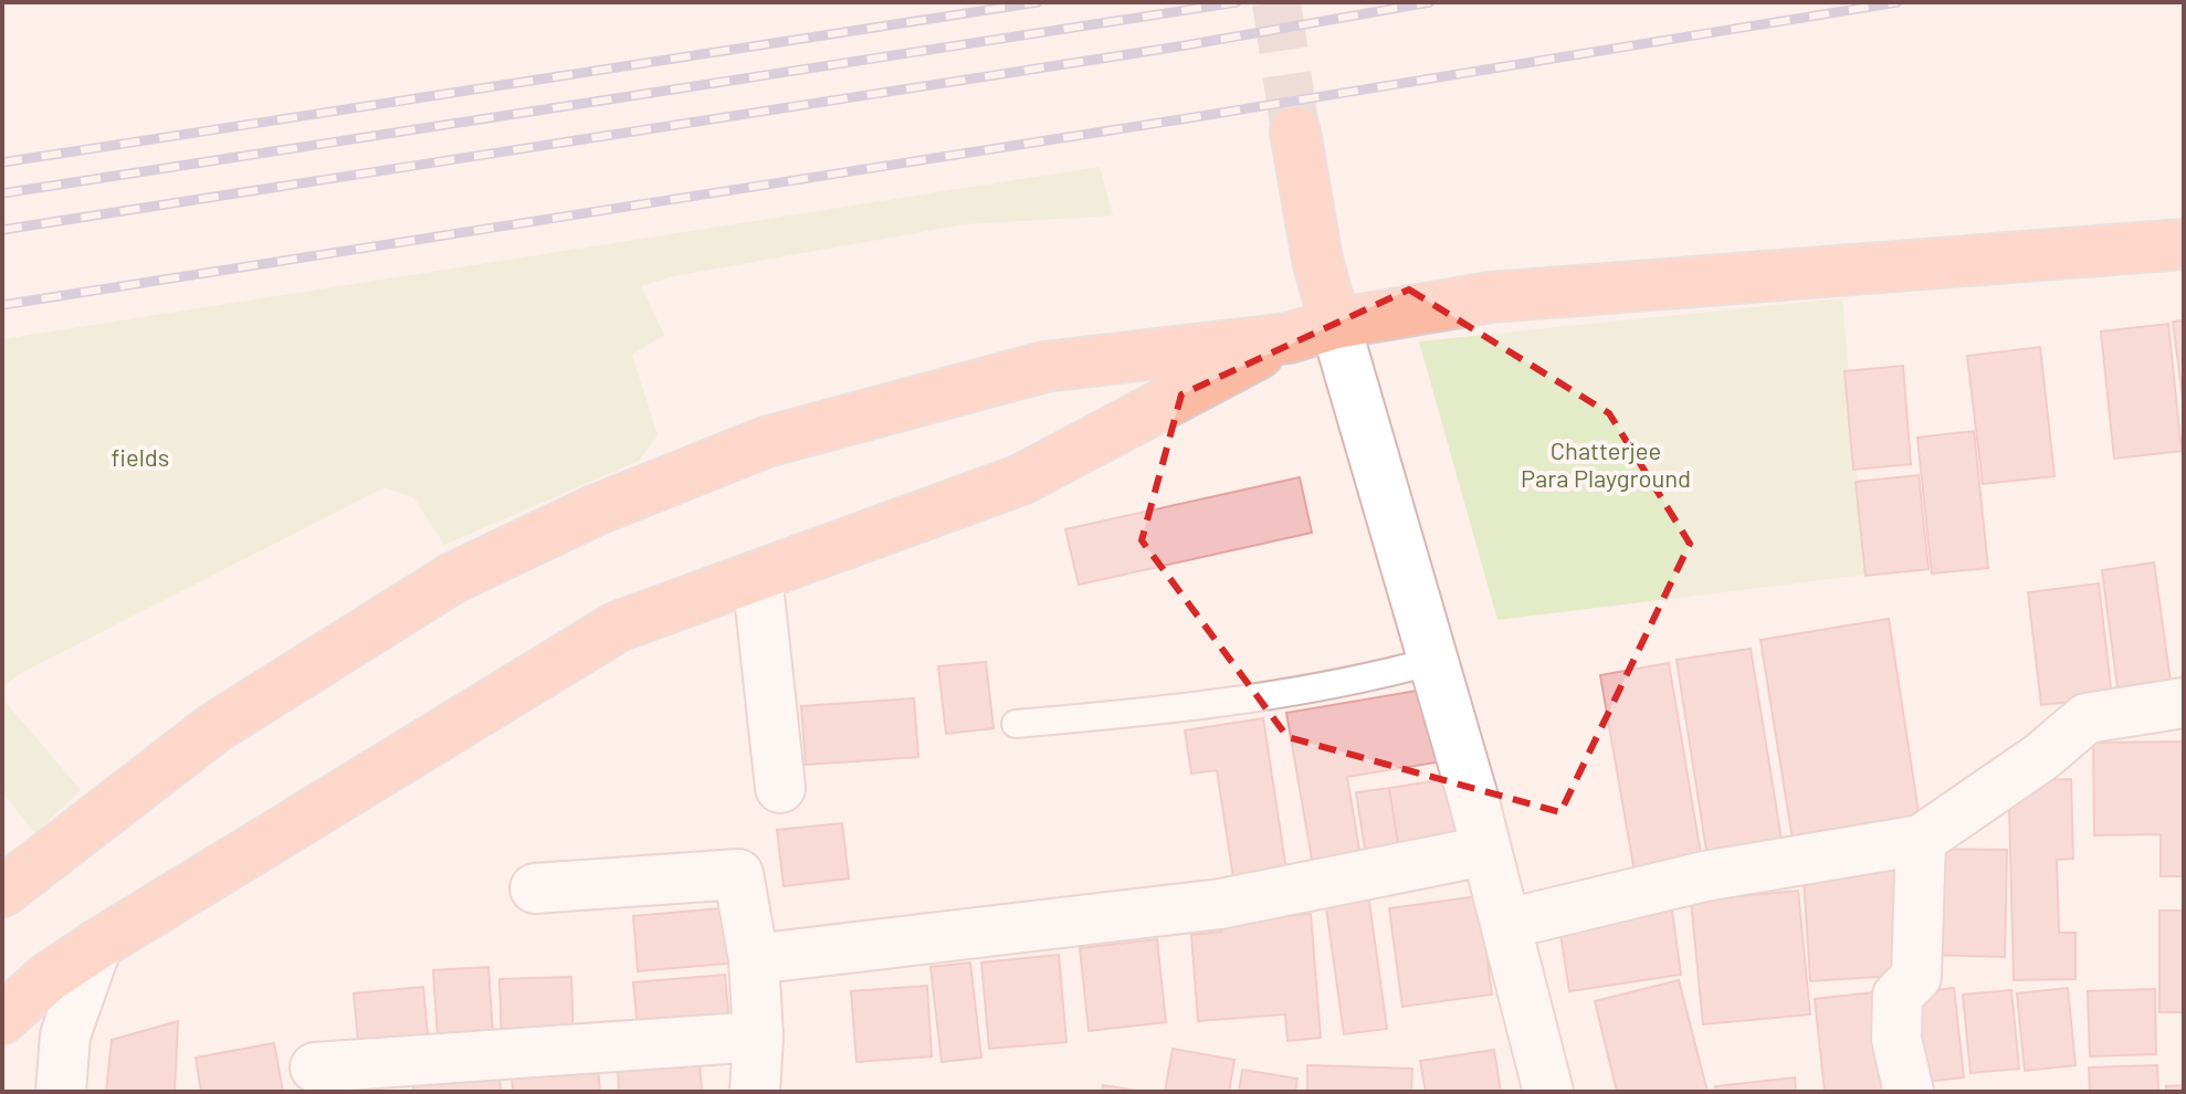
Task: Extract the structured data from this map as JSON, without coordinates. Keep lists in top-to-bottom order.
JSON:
{
  "parks": ["Chatterjee Para Playground", "fields"]
}
